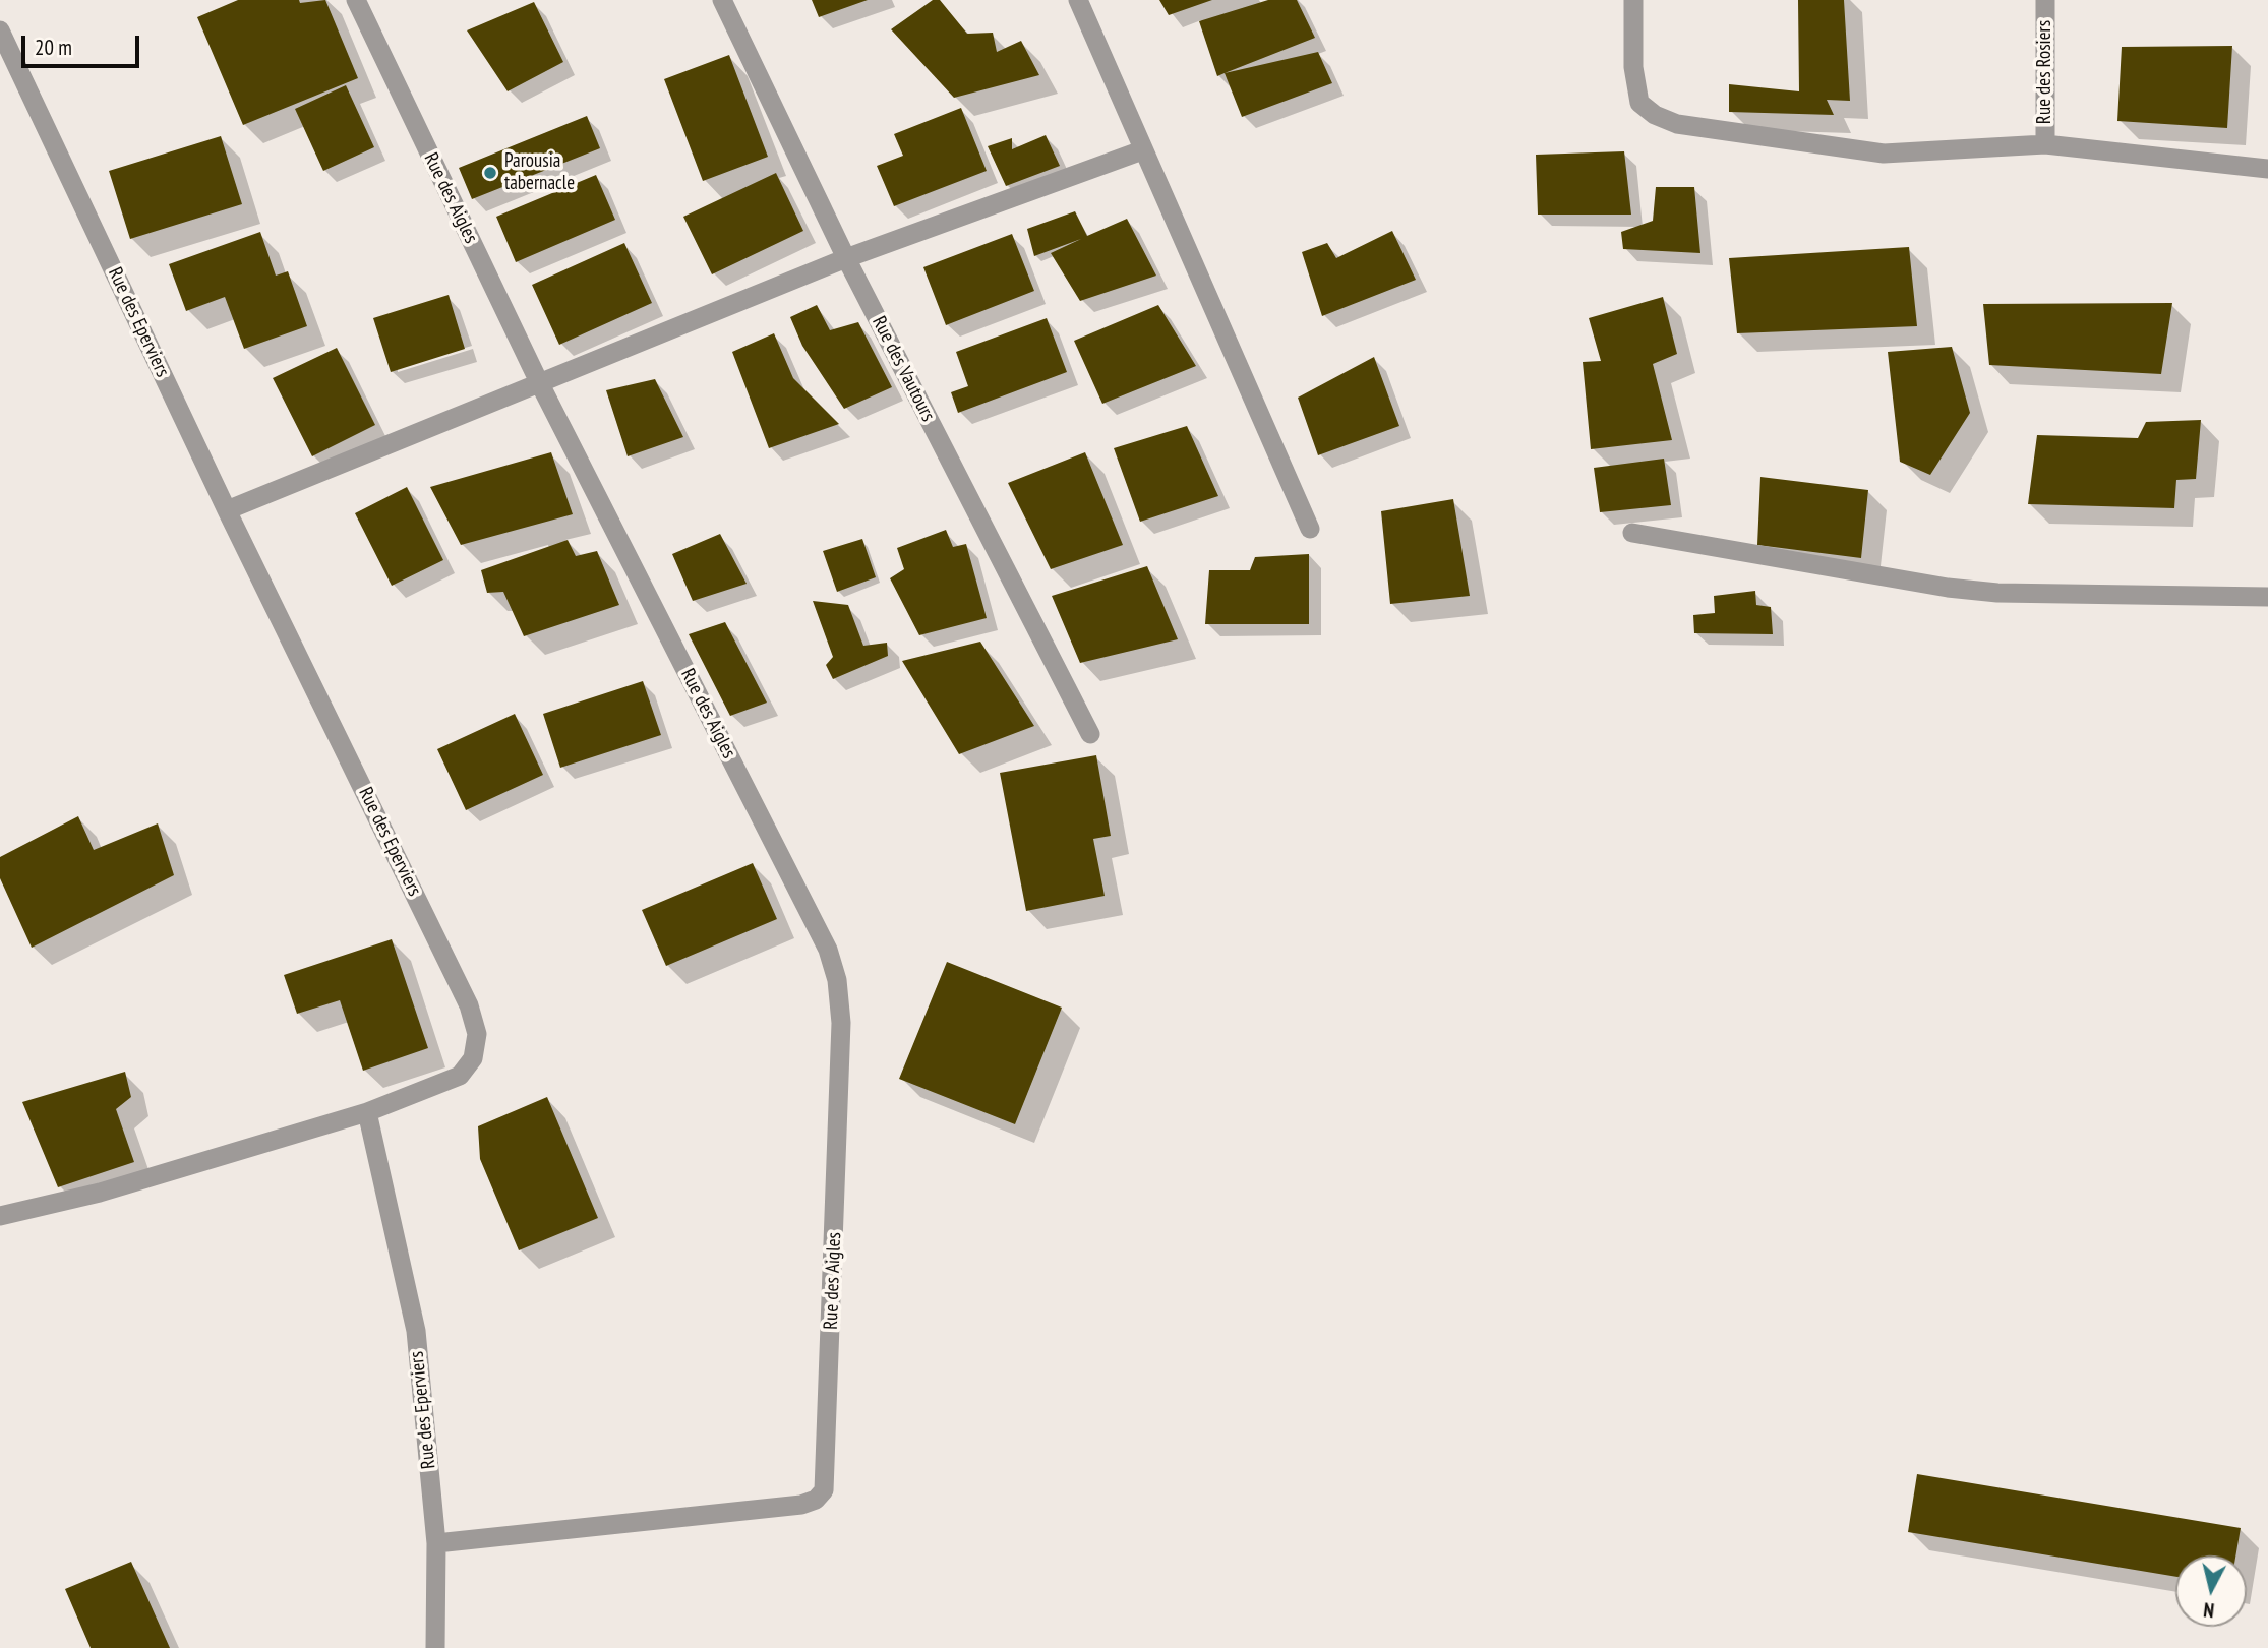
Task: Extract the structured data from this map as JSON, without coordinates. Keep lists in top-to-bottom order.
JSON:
{
  "streets": {
    "street": [
      "Rue des Rosiers",
      "Rue des Aigles",
      "Rue des Eperviers",
      "Rue des Vautours"
    ]
  },
  "crossings": [
    ["Rue des Aigles", "Rue des Eperviers"]
  ],
  "places": ["Parousia tabernacle"],
  "scale_bar": "20 m",
  "north": "bottom"
}
